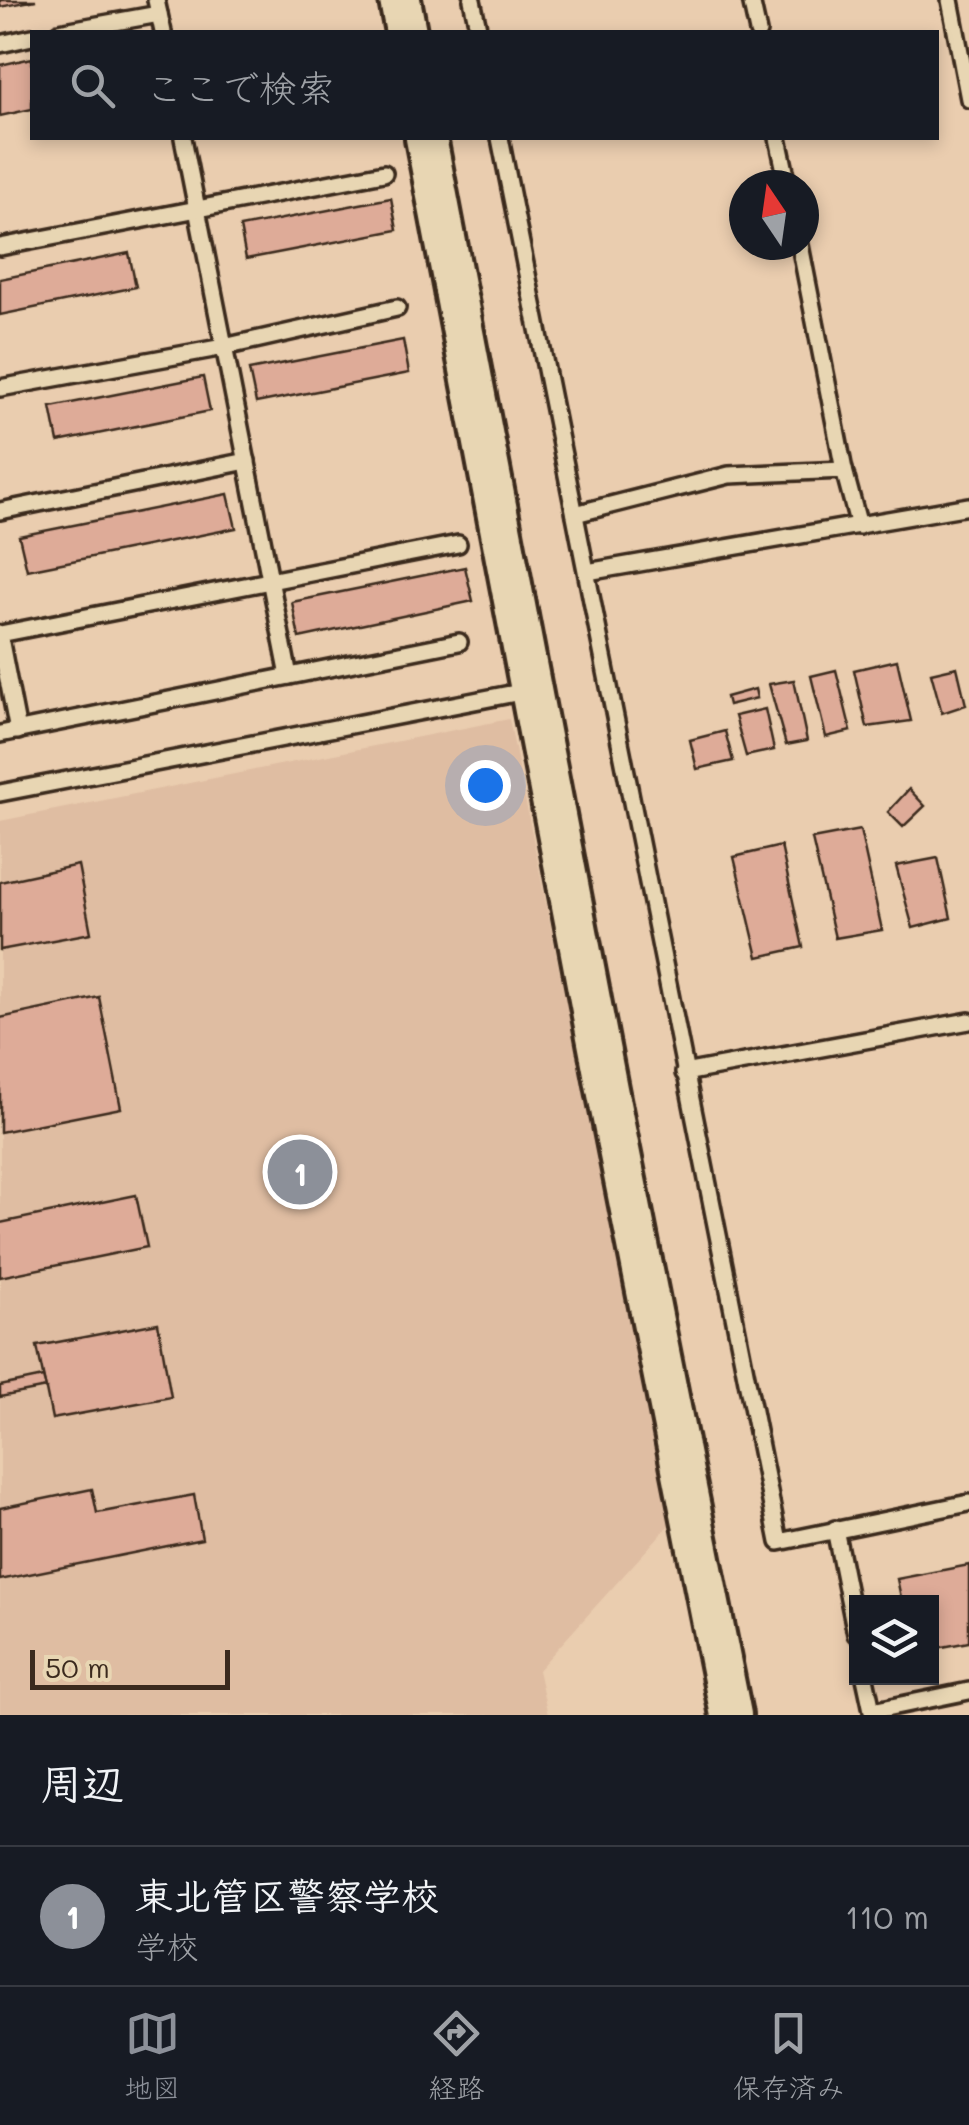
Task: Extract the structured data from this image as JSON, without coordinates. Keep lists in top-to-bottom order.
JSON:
{
  "scale_bar": "50 m",
  "north": "top",
  "page": {
    "search": "ここで検索",
    "pins": "1",
    "scale": "50 m",
    "heading": "周辺",
    "list": [
      {
        "mark": "1",
        "name": "東北管区警察学校",
        "note": "学校",
        "value": "110 m"
      }
    ],
    "nav": ["地図", "経路", "保存済み"]
  }
}
